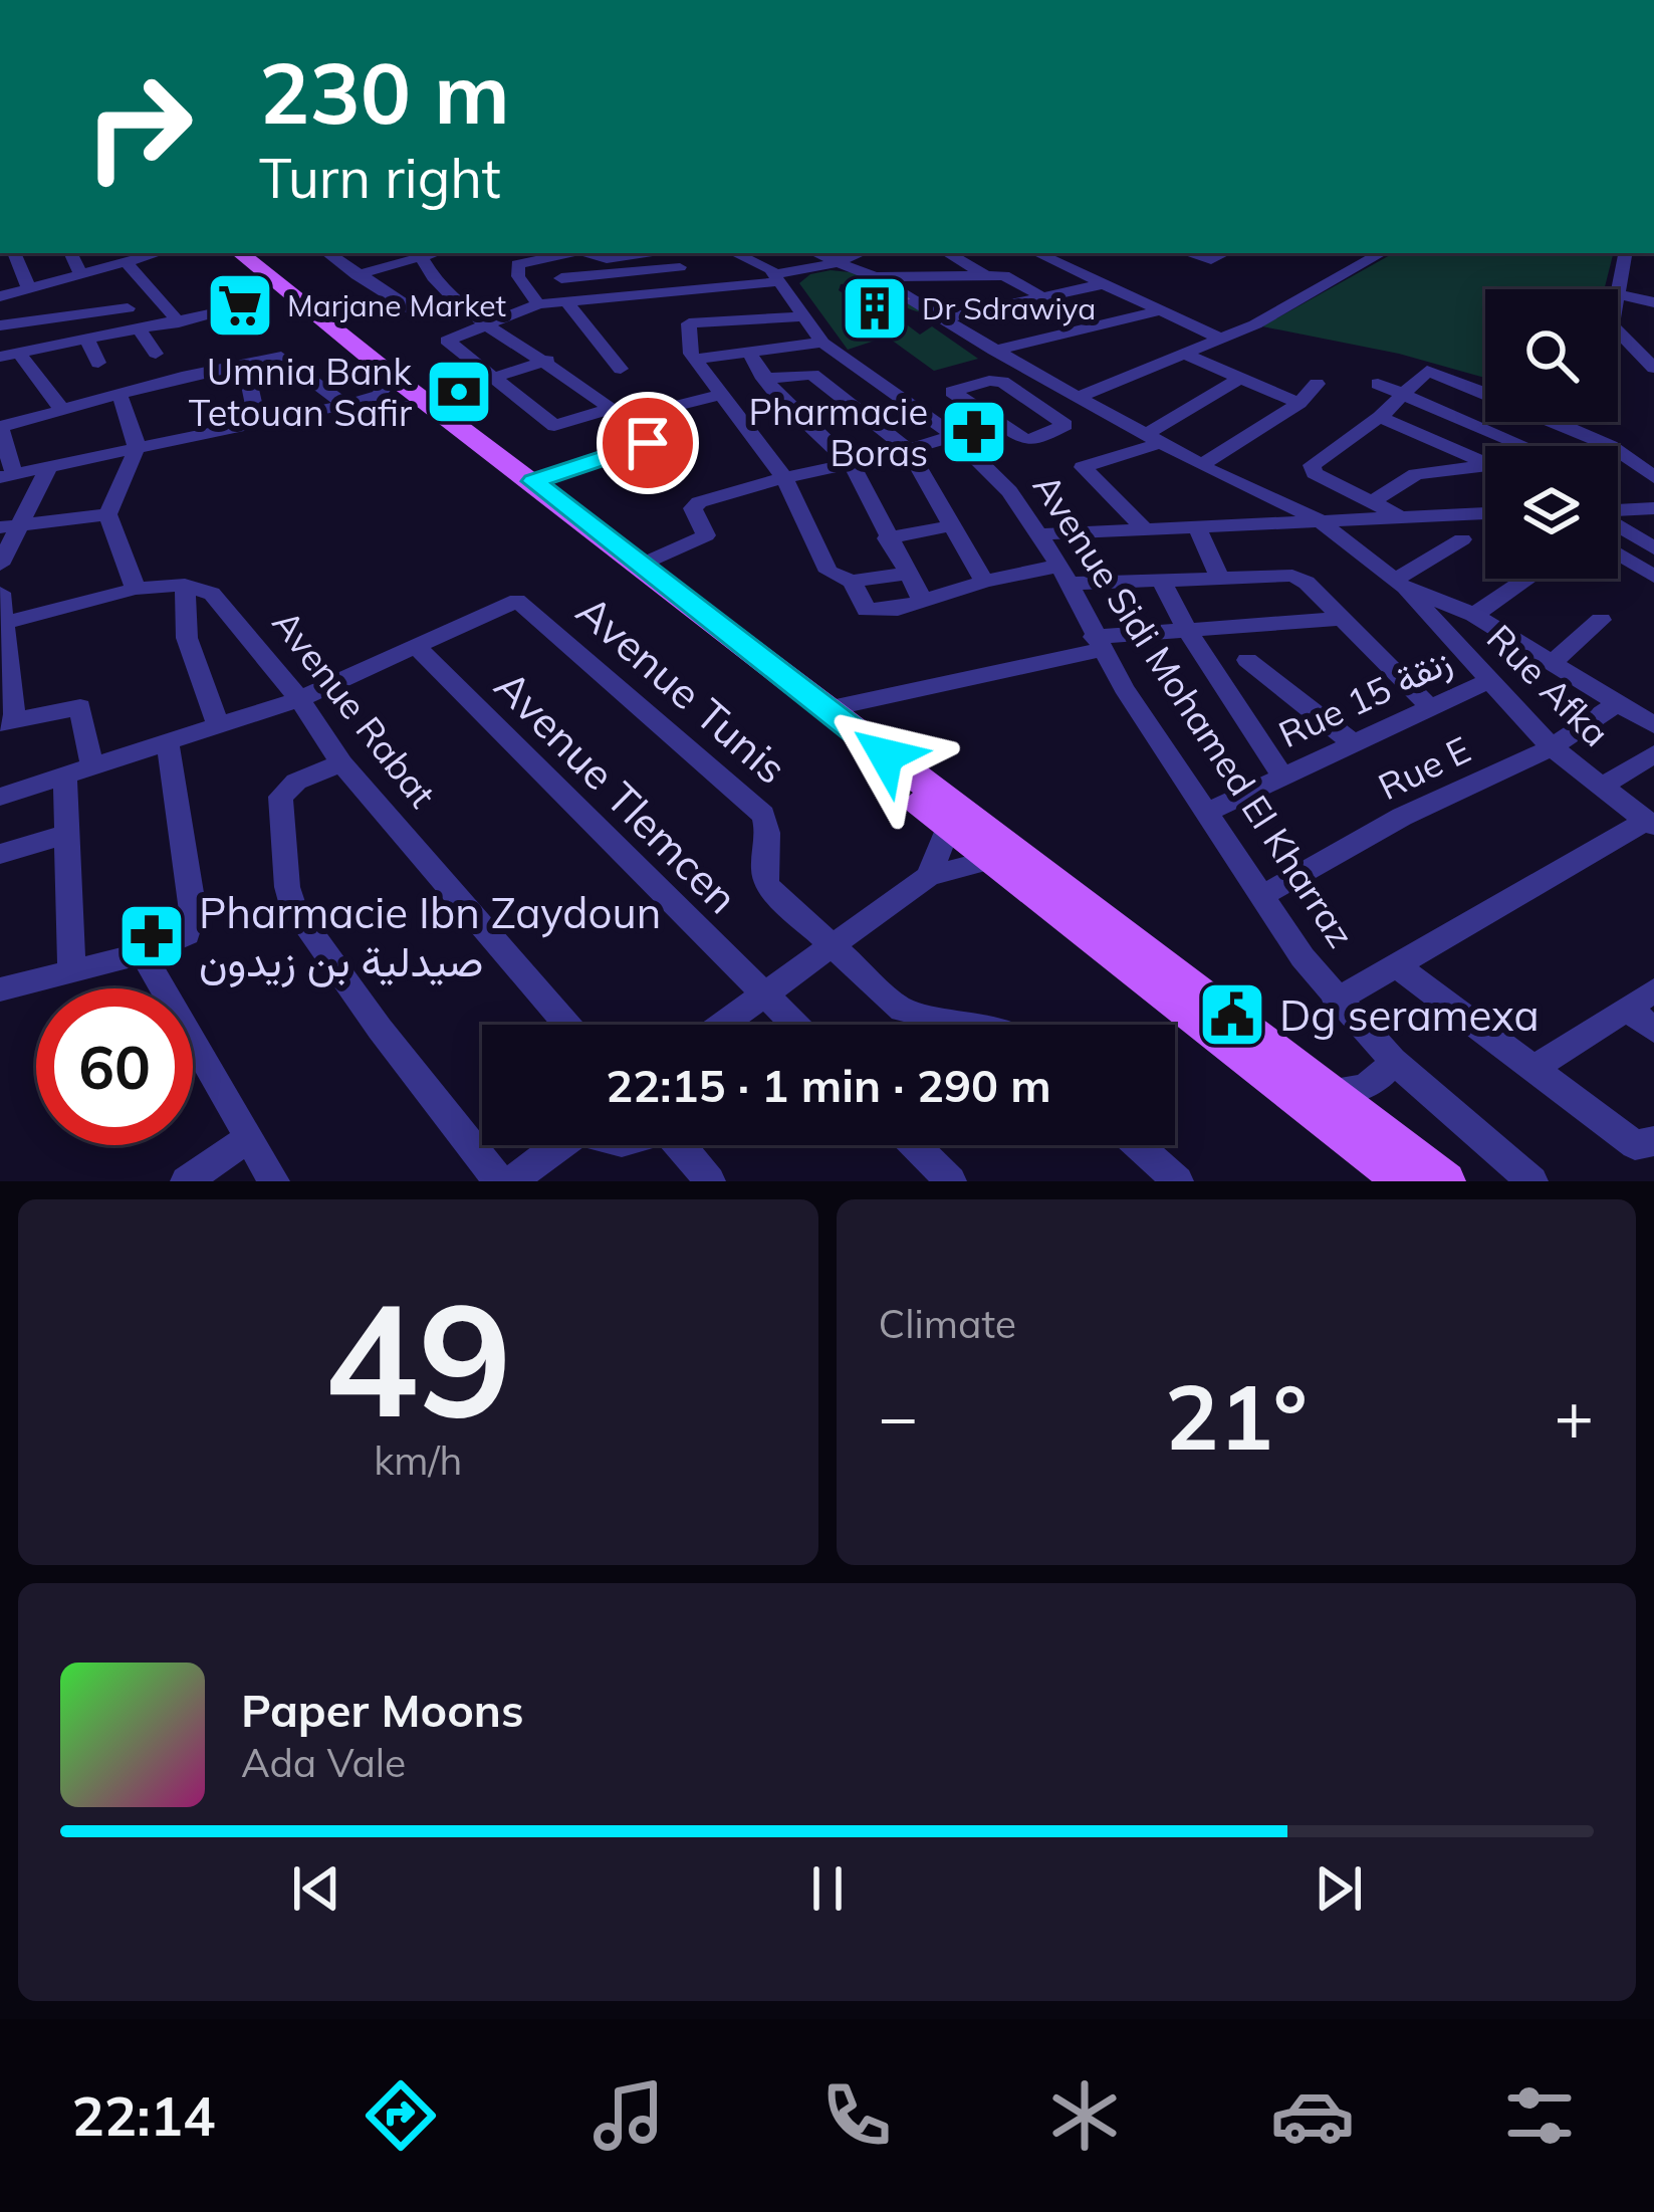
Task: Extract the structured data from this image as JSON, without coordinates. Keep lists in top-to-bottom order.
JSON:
{
  "streets": {
    "street": [
      "Rue Afka",
      "Avenue Tunis",
      "Rue 15 زنقة",
      "Avenue Rabat",
      "Avenue Sidi Mohamed El Kharraz",
      "Rue E",
      "Avenue Tlemcen"
    ]
  },
  "crossings": [
    ["Rue Afka", "Rue 15 زنقة"],
    ["Rue Afka", "Rue E"],
    ["Avenue Tunis", "Avenue Tlemcen"],
    ["Rue 15 زنقة", "Avenue Sidi Mohamed El Kharraz"],
    ["Avenue Sidi Mohamed El Kharraz", "Rue E"]
  ],
  "places": {
    "supermarket": ["Marjane Market"],
    "building": ["Dr Sdrawiya"],
    "bank": ["Umnia Bank Tetouan Safir"],
    "pharmacy": ["Pharmacie Boras", "Pharmacie Ibn Zaydoun صيدلية بن زيدون"],
    "public building": ["Dg seramexa"]
  },
  "page": {
    "turn": ["230 m", "Turn right"],
    "limit": "60",
    "trip": "22:15 · 1 min · 290 m",
    "tile": [
      ["49", "km/h"],
      "Climate"
    ],
    "heat": ["−", "21°", "+"],
    "song": ["Paper Moons", "Ada Vale"],
    "tabs": "22:14"
  }
}
